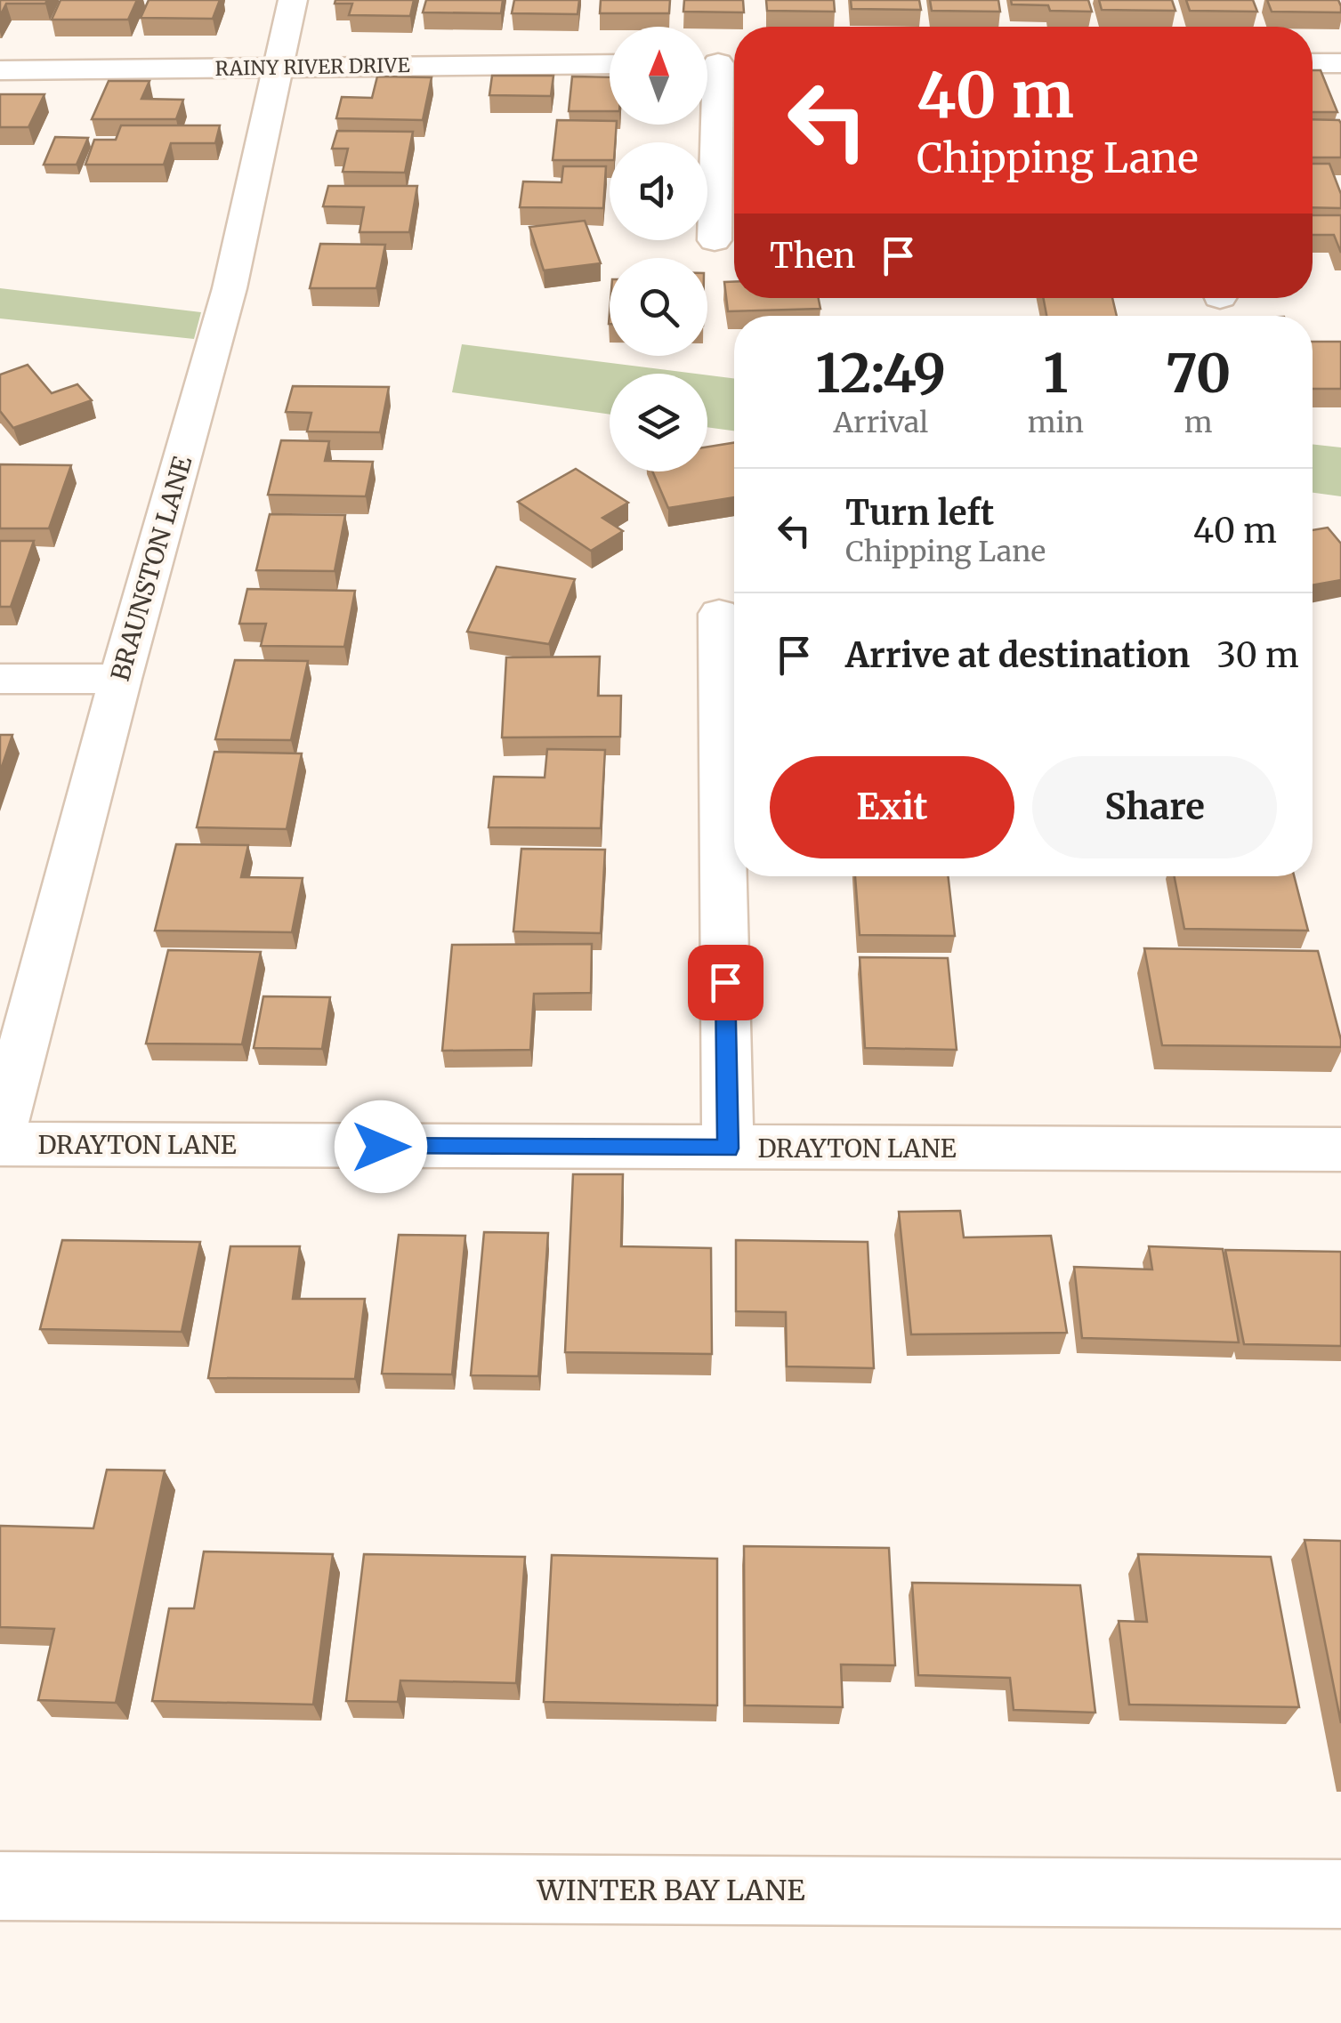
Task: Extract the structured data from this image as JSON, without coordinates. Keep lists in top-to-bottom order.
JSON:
{
  "streets": {
    "street": [
      "RAINY RIVER DRIVE",
      "BRAUNSTON LANE",
      "DRAYTON LANE",
      "WINTER BAY LANE"
    ]
  },
  "crossings": [
    ["RAINY RIVER DRIVE", "BRAUNSTON LANE"]
  ],
  "north": "top",
  "page": {
    "turn": ["40 m", "Chipping Lane"],
    "then": "Then",
    "eta": [
      "12:49",
      "Arrival",
      "1",
      "min",
      "70",
      "m"
    ],
    "list": [
      {
        "name": "Turn left",
        "note": "Chipping Lane",
        "value": "40 m"
      },
      {
        "name": "Arrive at destination",
        "value": "30 m"
      }
    ],
    "buttons": ["Exit", "Share"]
  }
}
